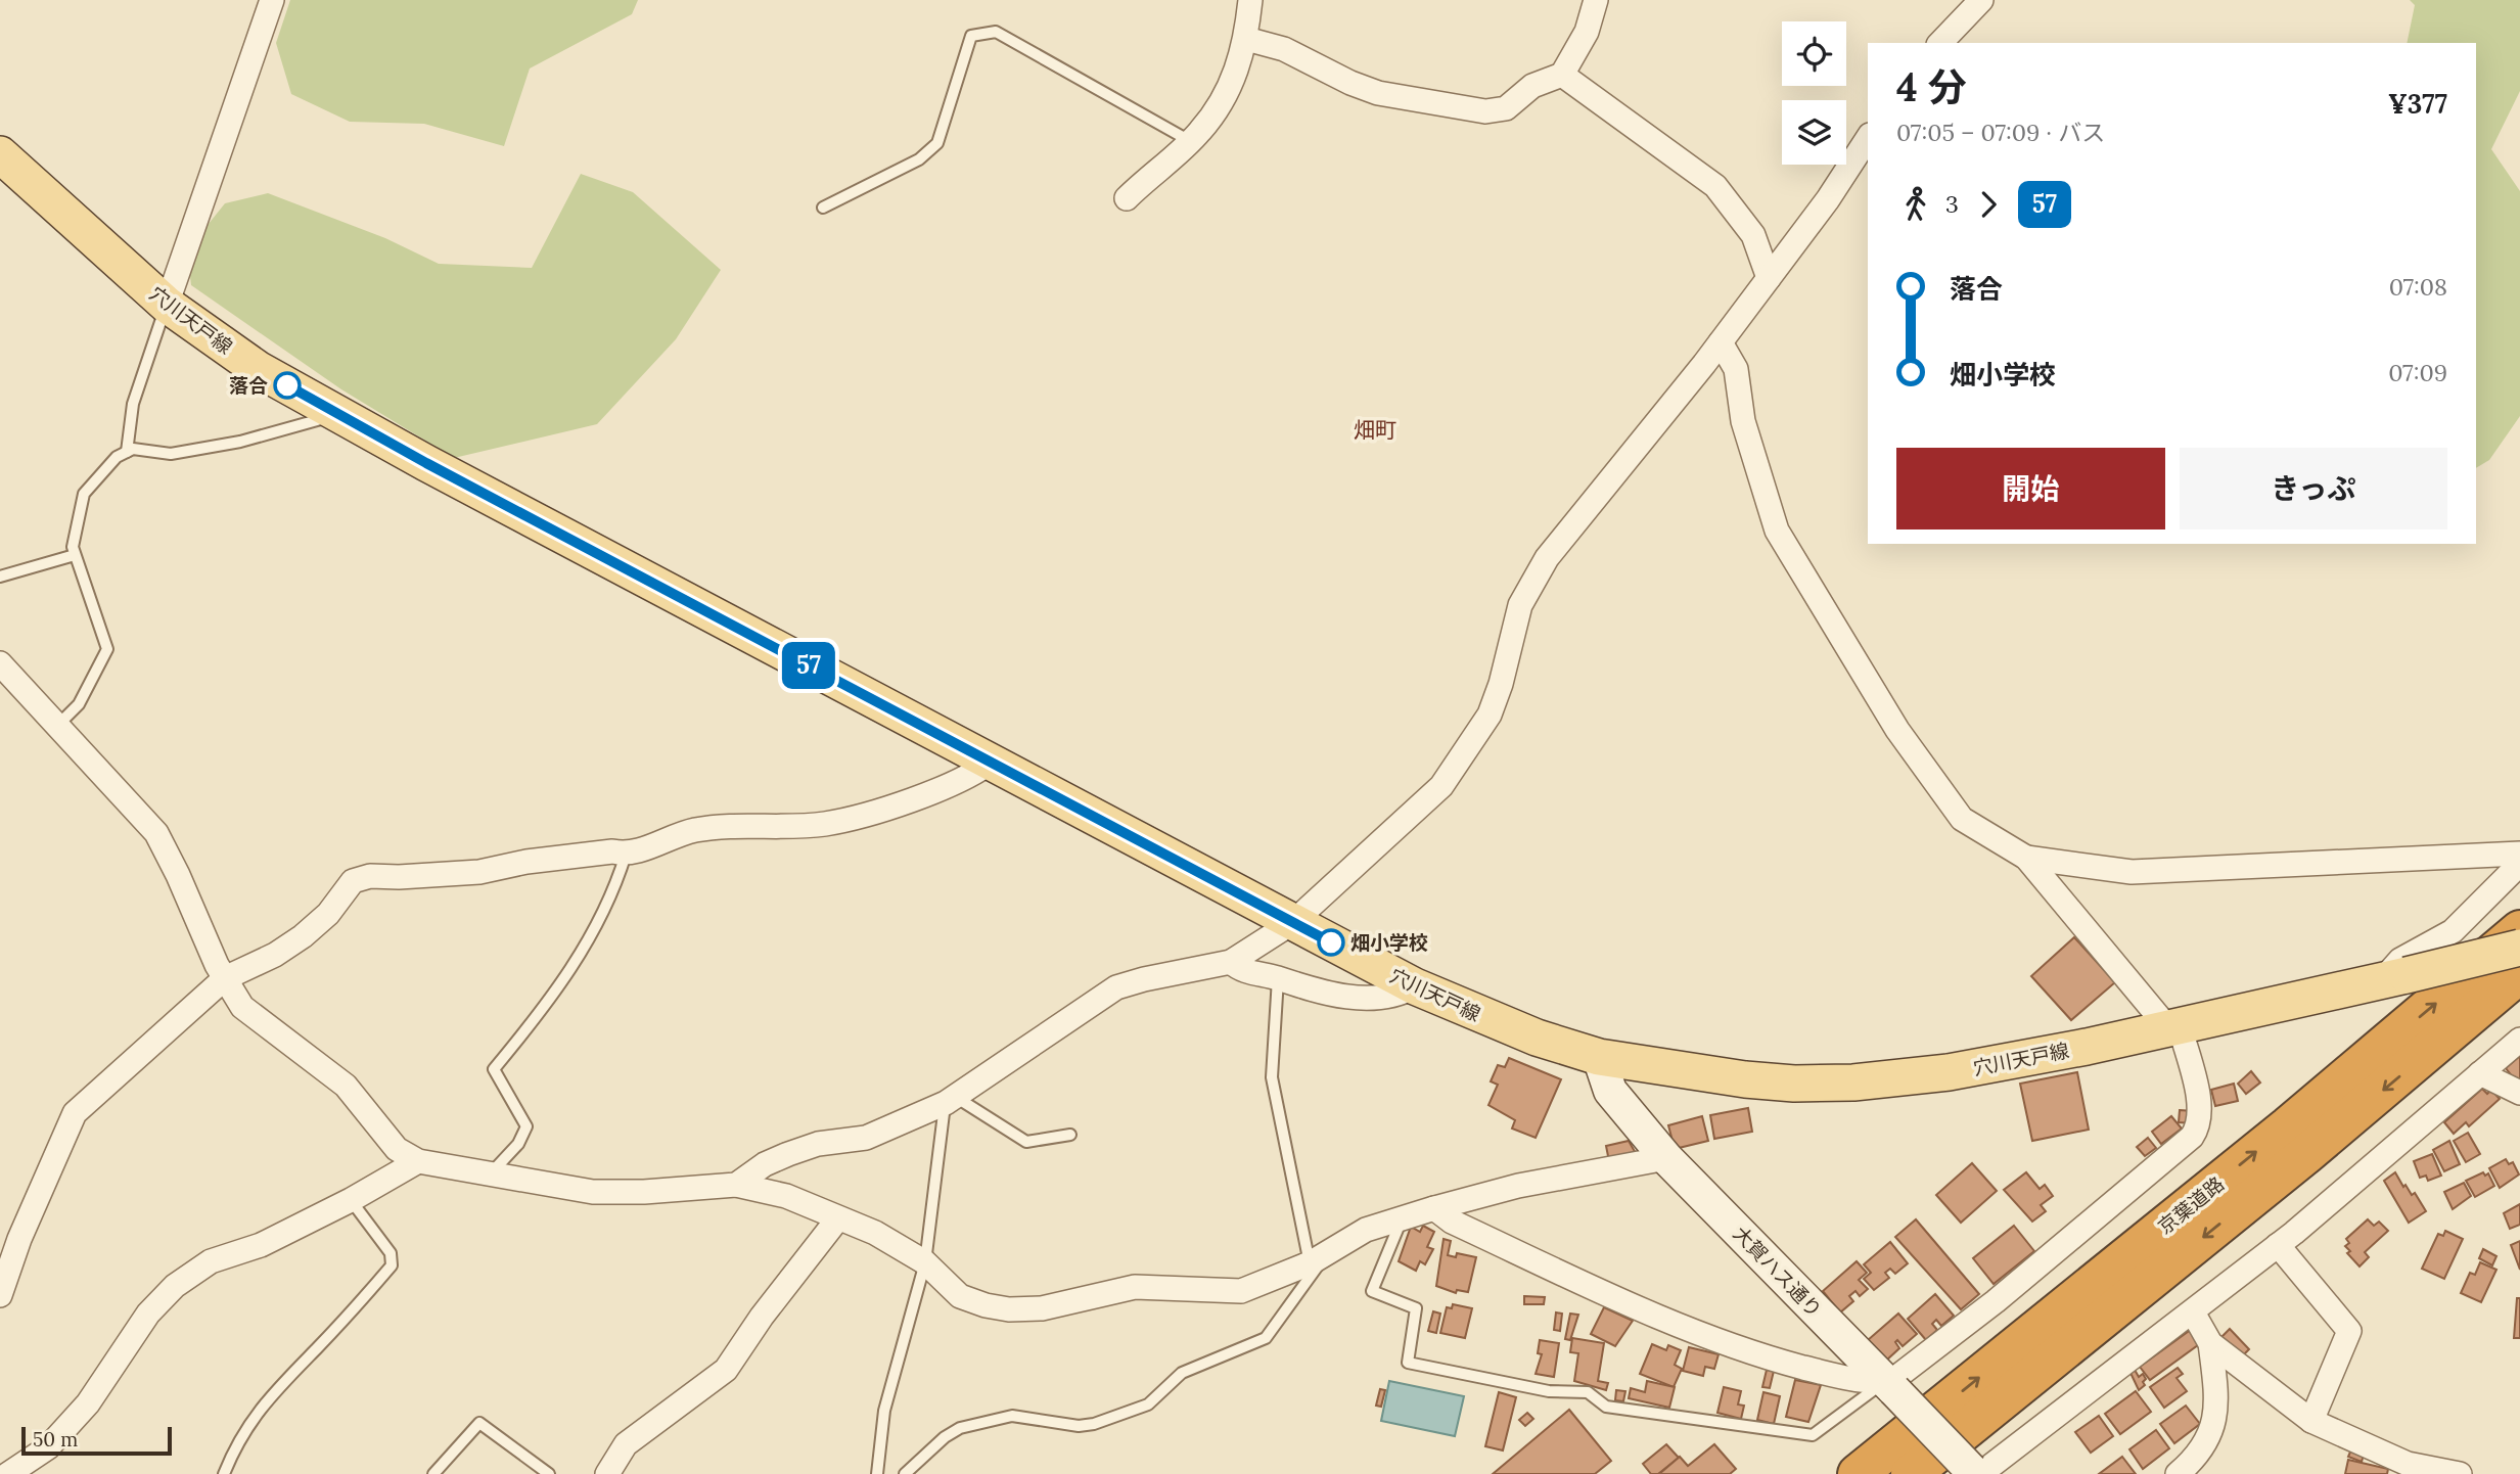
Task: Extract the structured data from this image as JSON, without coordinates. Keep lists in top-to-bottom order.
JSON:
{
  "streets": {
    "highway": ["京葉道路"],
    "main road": ["穴川天戸線"],
    "street": ["大賀ハス通り"]
  },
  "crossings": [
    ["穴川天戸線", "大賀ハス通り"]
  ],
  "districts": ["畑町"],
  "places": ["落合", "畑小学校"],
  "lines": ["bus line 57"],
  "scale_bar": "50 m",
  "page": {
    "on_map": "57",
    "heading": ["4 分", "07:05 – 07:09 · バス", "¥377"],
    "legs": ["3", "57"],
    "list": [
      {
        "name": "落合",
        "value": "07:08"
      },
      {
        "name": "畑小学校",
        "value": "07:09"
      }
    ],
    "buttons": ["開始", "きっぷ"],
    "scale": "50 m"
  }
}
